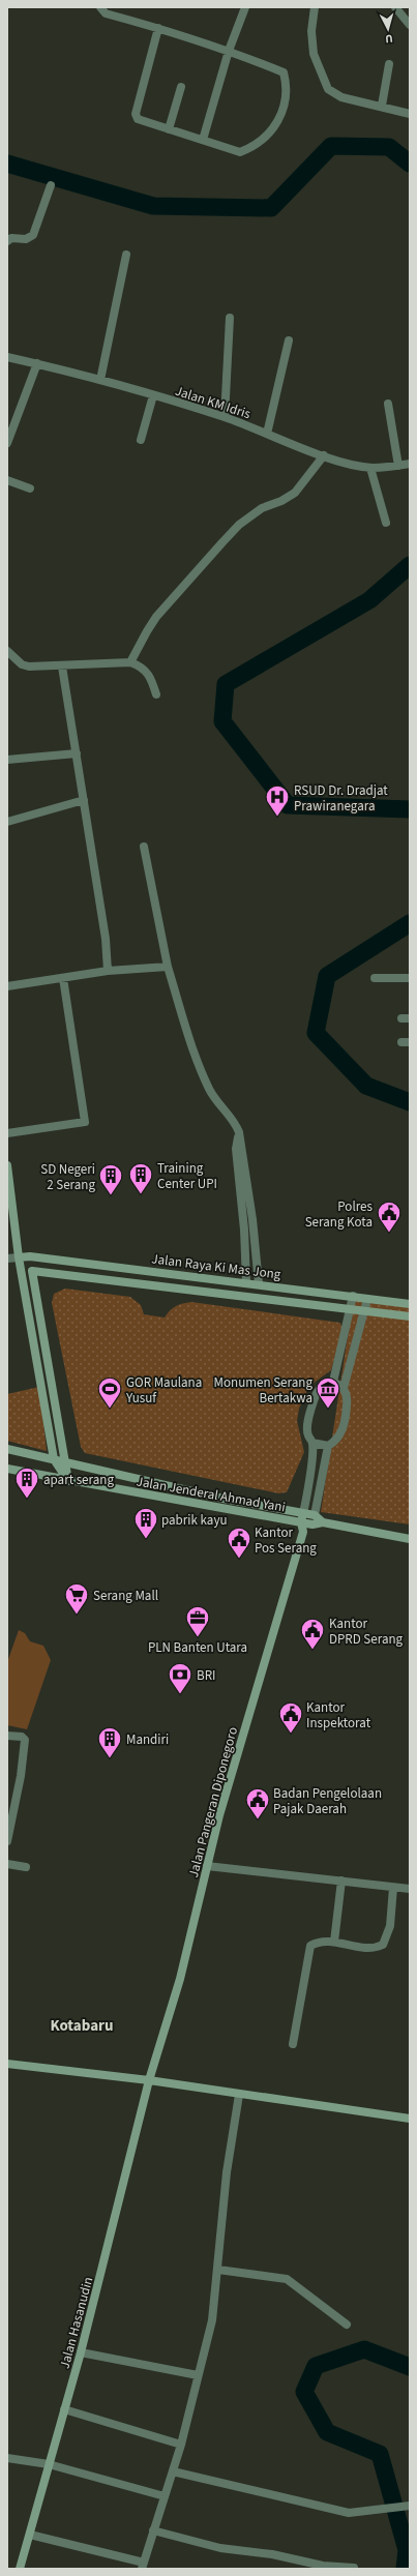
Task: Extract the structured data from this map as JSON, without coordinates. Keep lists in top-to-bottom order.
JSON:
{
  "streets": {
    "main road": [
      "Jalan Raya Ki Mas Jong",
      "Jalan Jenderal Ahmad Yani",
      "Jalan Pangeran Diponegoro",
      "Jalan Hasanudin"
    ],
    "street": ["Jalan KM Idris"]
  },
  "crossings": [
    ["Jalan Jenderal Ahmad Yani", "Jalan Pangeran Diponegoro"],
    ["Jalan Pangeran Diponegoro", "Jalan Hasanudin"]
  ],
  "districts": ["Kotabaru"],
  "places": {
    "hospital": ["RSUD Dr. Dradjat Prawiranegara"],
    "building": [
      "Training Center UPI",
      "SD Negeri 2 Serang",
      "apart serang",
      "pabrik kayu",
      "Mandiri"
    ],
    "public building": [
      "Polres Serang Kota",
      "Kantor Pos Serang",
      "Kantor DPRD Serang",
      "Kantor Inspektorat",
      "Badan Pengelolaan Pajak Daerah"
    ],
    "sports": ["GOR Maulana Yusuf"],
    "museum": ["Monumen Serang Bertakwa"],
    "supermarket": ["Serang Mall"],
    "office": ["PLN Banten Utara"],
    "bank": ["BRI"]
  },
  "north": "bottom"
}
